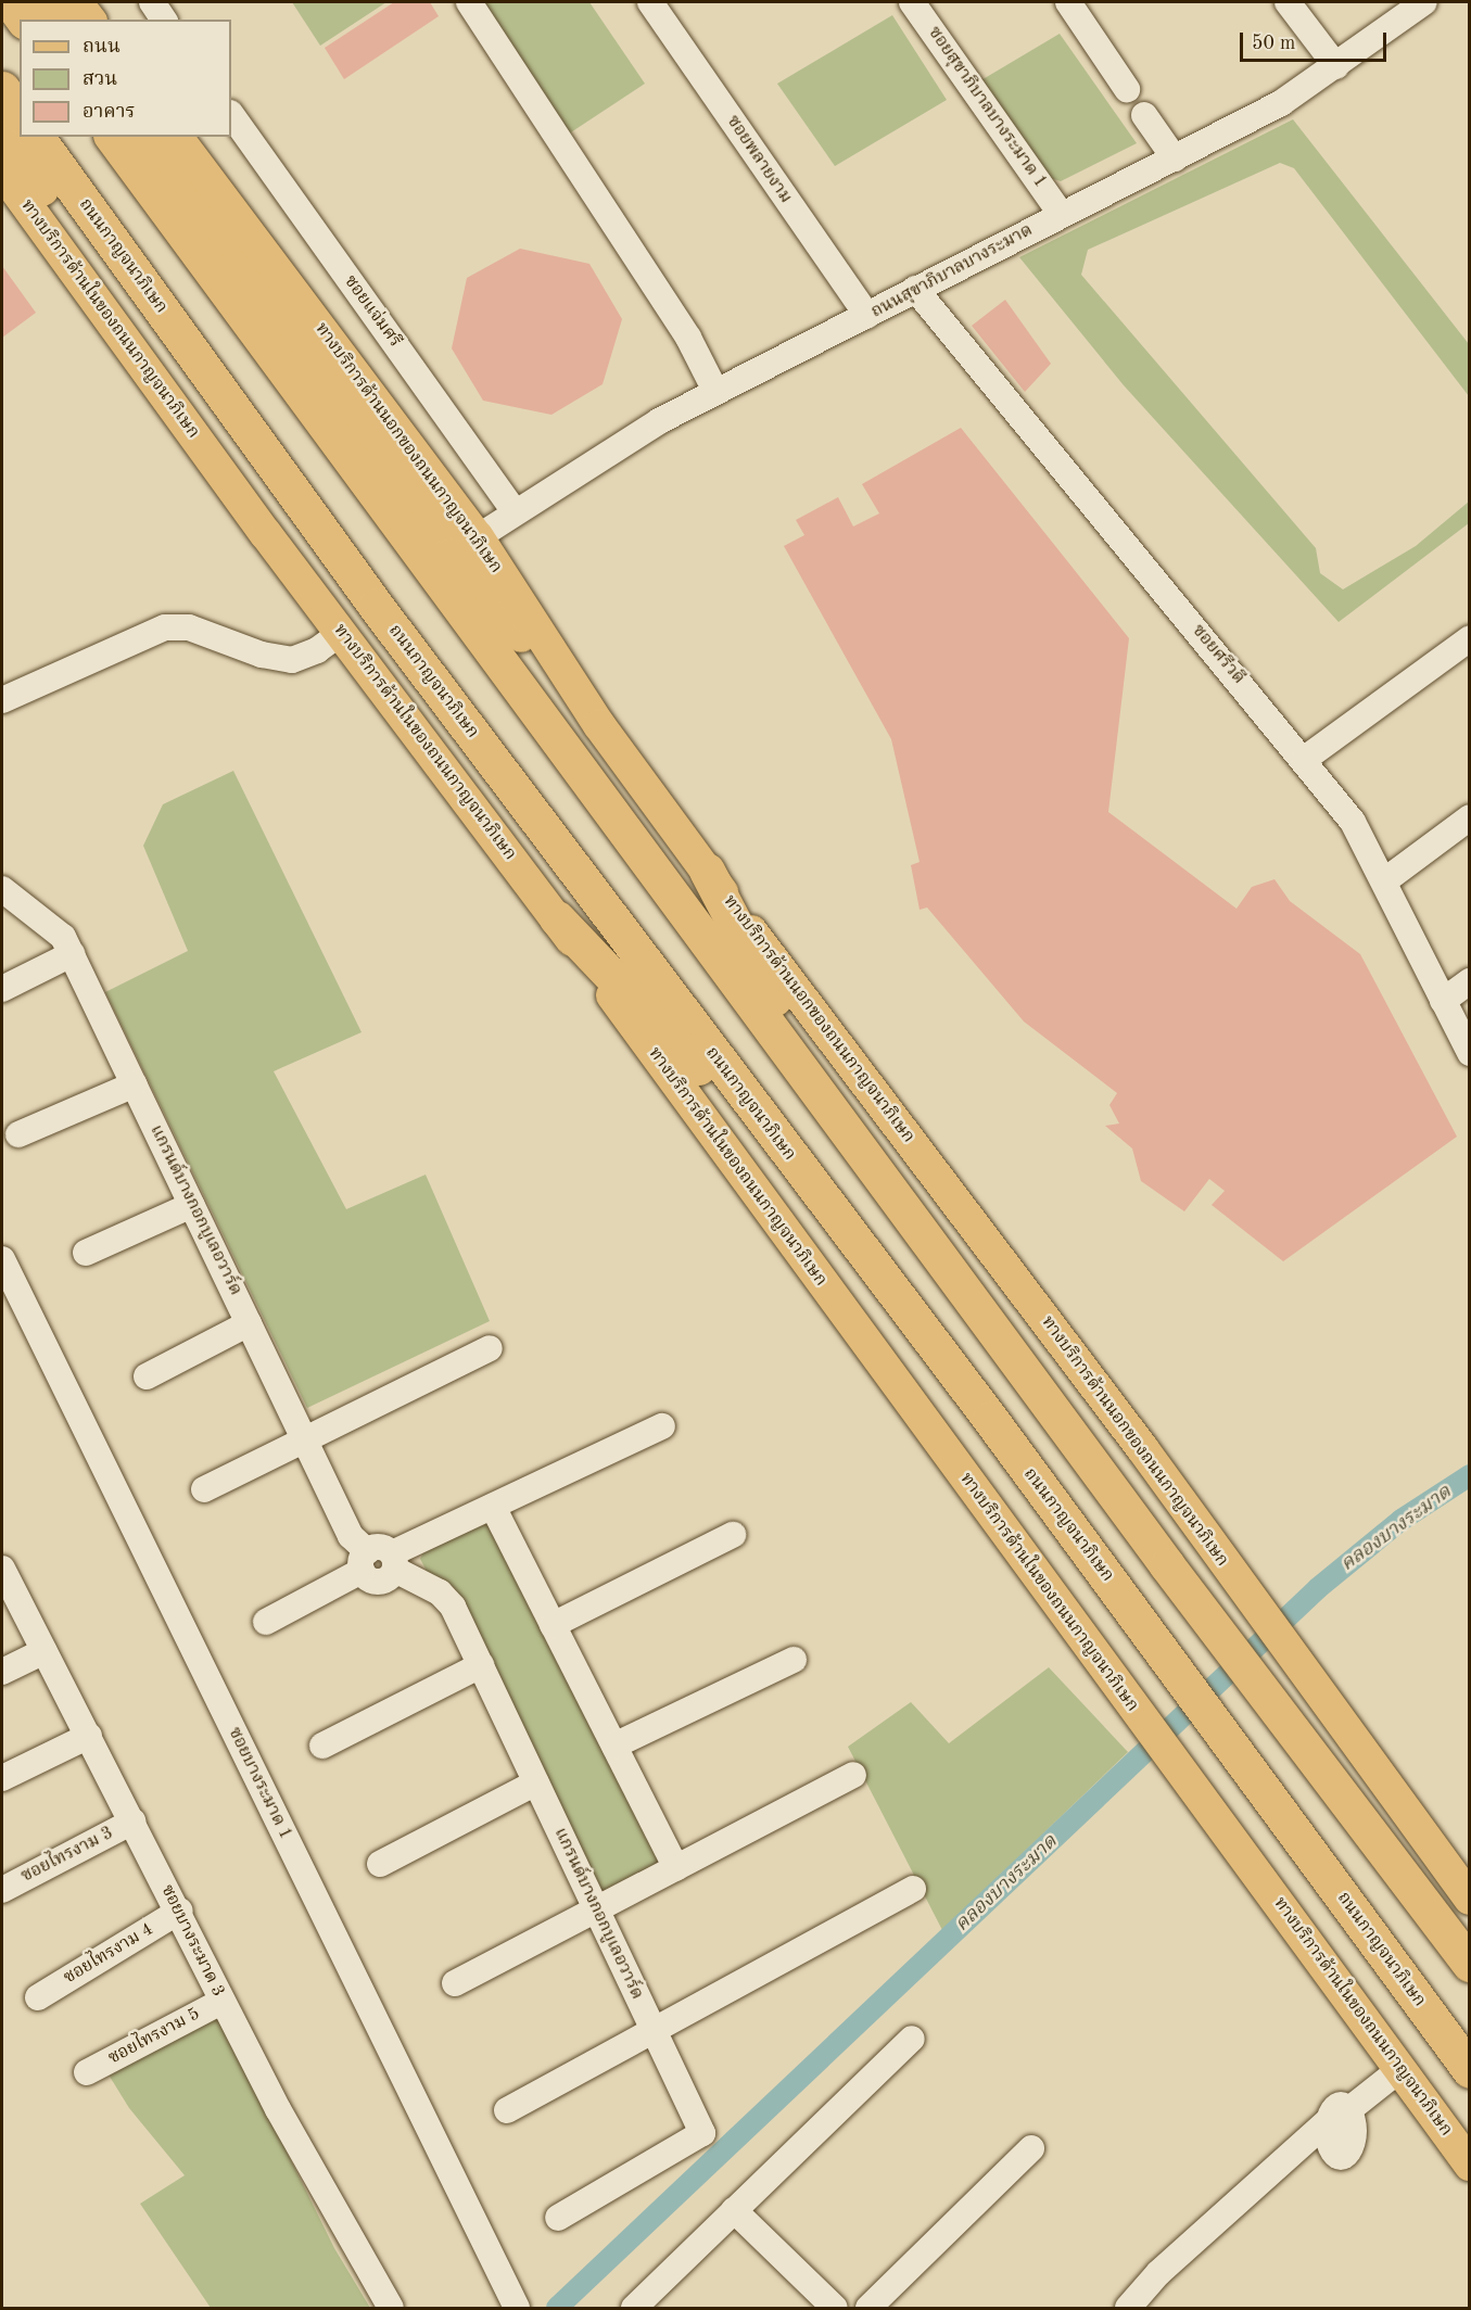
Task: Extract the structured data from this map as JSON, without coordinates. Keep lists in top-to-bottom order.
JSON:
{
  "streets": {
    "highway": ["ถนนกาญจนาภิเษก"],
    "main road": ["ทางบริการด้านในของถนนกาญจนาภิเษก", "ทางบริการด้านนอกของถนนกาญจนาภิเษก"],
    "street": [
      "ซอยสุขาภิบาลบางระมาด 1",
      "ซอยพลายงาม",
      "ถนนสุขาภิบาลบางระมาด",
      "ซอยแจ่มศรี",
      "ซอยศรีวดี",
      "แกรนด์บางกอกบูเลอวาร์ด",
      "ซอยบางระมาด 1",
      "ซอยไทรงาม 3",
      "ซอยบางระมาด 3",
      "ซอยไทรงาม 4",
      "ซอยไทรงาม 5"
    ]
  },
  "crossings": [
    ["ซอยสุขาภิบาลบางระมาด 1", "ถนนสุขาภิบาลบางระมาด"],
    ["ซอยพลายงาม", "ถนนสุขาภิบาลบางระมาด"],
    ["ถนนสุขาภิบาลบางระมาด", "ซอยแจ่มศรี"],
    ["ถนนสุขาภิบาลบางระมาด", "ทางบริการด้านนอกของถนนกาญจนาภิเษก"],
    ["ถนนสุขาภิบาลบางระมาด", "ซอยศรีวดี"],
    ["ซอยไทรงาม 3", "ซอยบางระมาด 3"],
    ["ซอยบางระมาด 3", "ซอยไทรงาม 4"],
    ["ซอยบางระมาด 3", "ซอยไทรงาม 5"]
  ],
  "water": ["คลองบางระมาด"],
  "legend": ["ถนน", "สวน", "อาคาร"],
  "scale_bar": "50 m"
}
